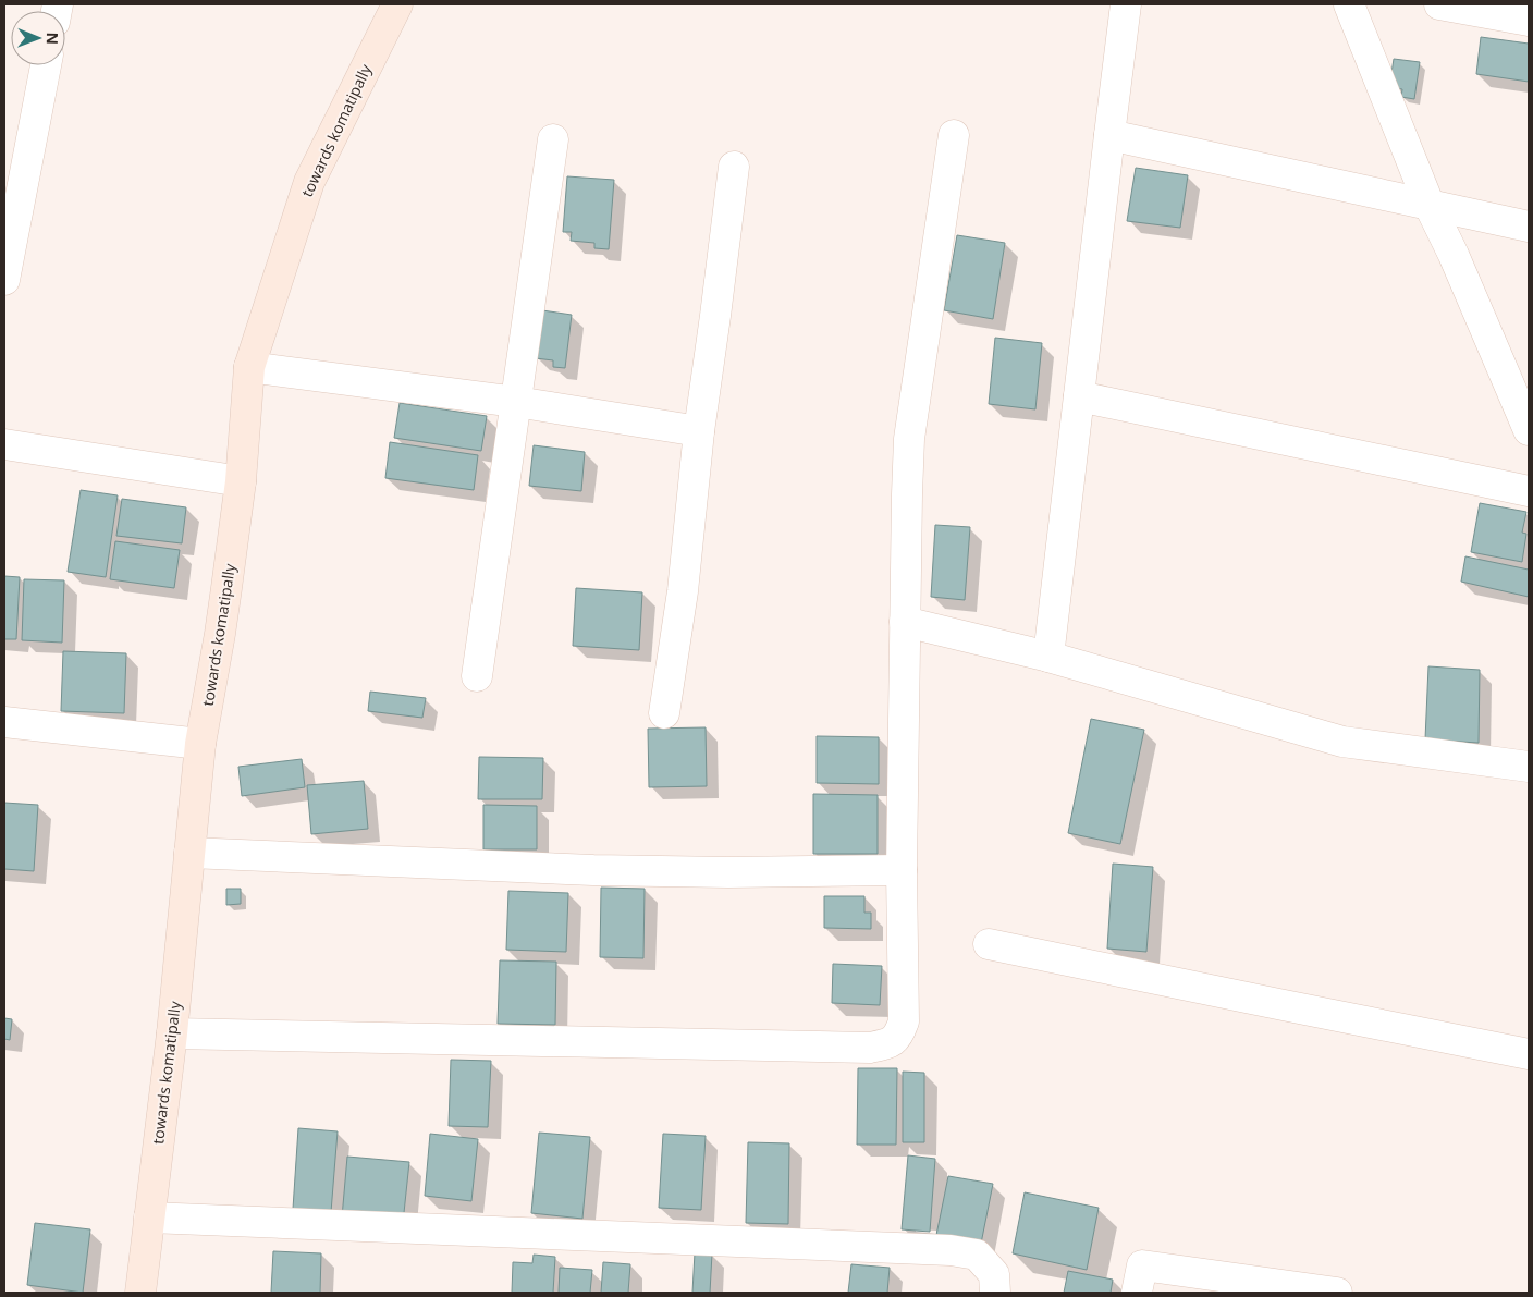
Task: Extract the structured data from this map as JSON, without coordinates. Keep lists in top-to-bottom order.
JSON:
{
  "streets": {
    "street": ["towards komatipally"]
  },
  "north": "right"
}
